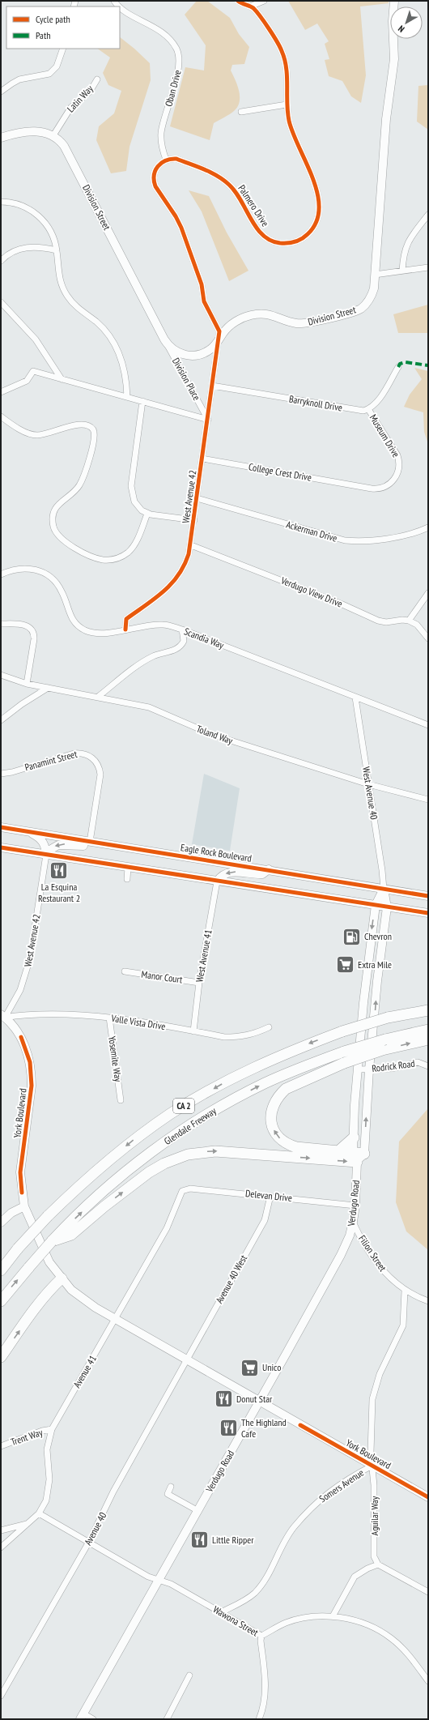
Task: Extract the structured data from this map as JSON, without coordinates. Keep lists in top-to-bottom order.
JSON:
{
  "streets": {
    "highway": ["CA 2", "Glendale Freeway"],
    "main road": [
      "Division Street",
      "Eagle Rock Boulevard",
      "York Boulevard",
      "Verdugo Road"
    ],
    "street": [
      "Oban Drive",
      "Latin Way",
      "Palmero Drive",
      "Division Place",
      "Barryknoll Drive",
      "Museum Drive",
      "College Crest Drive",
      "West Avenue 42",
      "Ackerman Drive",
      "Verdugo View Drive",
      "Scandia Way",
      "Toland Way",
      "Panamint Street",
      "West Avenue 40",
      "West Avenue 41",
      "Manor Court",
      "Valle Vista Drive",
      "Yosemite Way",
      "Rodrick Road",
      "Delevan Drive",
      "Filion Street",
      "Avenue 40 West",
      "Avenue 41",
      "Trent Way",
      "Somers Avenue",
      "Aguilar Way",
      "Avenue 40",
      "Wawona Street"
    ]
  },
  "crossings": [
    ["Oban Drive", "Palmero Drive"],
    ["Latin Way", "Division Street"],
    ["Division Street", "Division Place"],
    ["Division Street", "West Avenue 42"],
    ["Division Place", "West Avenue 42"],
    ["Barryknoll Drive", "Museum Drive"],
    ["Barryknoll Drive", "West Avenue 42"],
    ["Museum Drive", "College Crest Drive"],
    ["College Crest Drive", "West Avenue 42"],
    ["West Avenue 42", "Ackerman Drive"],
    ["West Avenue 42", "Verdugo View Drive"],
    ["West Avenue 42", "Scandia Way"],
    ["West Avenue 42", "Valle Vista Drive"],
    ["West Avenue 42", "York Boulevard"],
    ["Scandia Way", "West Avenue 40"],
    ["Toland Way", "West Avenue 40"],
    ["Panamint Street", "Eagle Rock Boulevard"],
    ["West Avenue 40", "Eagle Rock Boulevard"],
    ["West Avenue 40", "Verdugo Road"],
    ["Eagle Rock Boulevard", "Verdugo Road"],
    ["West Avenue 41", "Manor Court"],
    ["West Avenue 41", "Valle Vista Drive"],
    ["Valle Vista Drive", "Yosemite Way"],
    ["Valle Vista Drive", "York Boulevard"],
    ["Rodrick Road", "Verdugo Road"],
    ["York Boulevard", "Verdugo Road"],
    ["York Boulevard", "Avenue 40 West"],
    ["York Boulevard", "Avenue 41"],
    ["York Boulevard", "Somers Avenue"],
    ["York Boulevard", "Aguilar Way"],
    ["York Boulevard", "Avenue 40"],
    ["Delevan Drive", "Verdugo Road"],
    ["Delevan Drive", "Avenue 40 West"],
    ["Delevan Drive", "Avenue 41"],
    ["Verdugo Road", "Filion Street"],
    ["Verdugo Road", "Wawona Street"],
    ["Filion Street", "Somers Avenue"],
    ["Avenue 40 West", "Avenue 40"],
    ["Avenue 41", "Trent Way"],
    ["Avenue 41", "Wawona Street"],
    ["Somers Avenue", "Aguilar Way"],
    ["Somers Avenue", "Wawona Street"],
    ["Avenue 40", "Wawona Street"]
  ],
  "places": {
    "restaurant": [
      "La Esquina Restaurant 2",
      "Donut Star",
      "The Highland Cafe",
      "Little Ripper"
    ],
    "fuel station": ["Chevron"],
    "supermarket": ["Extra Mile", "Unico"]
  },
  "legend": ["Cycle path", "Path"],
  "north": "bottom left"
}
